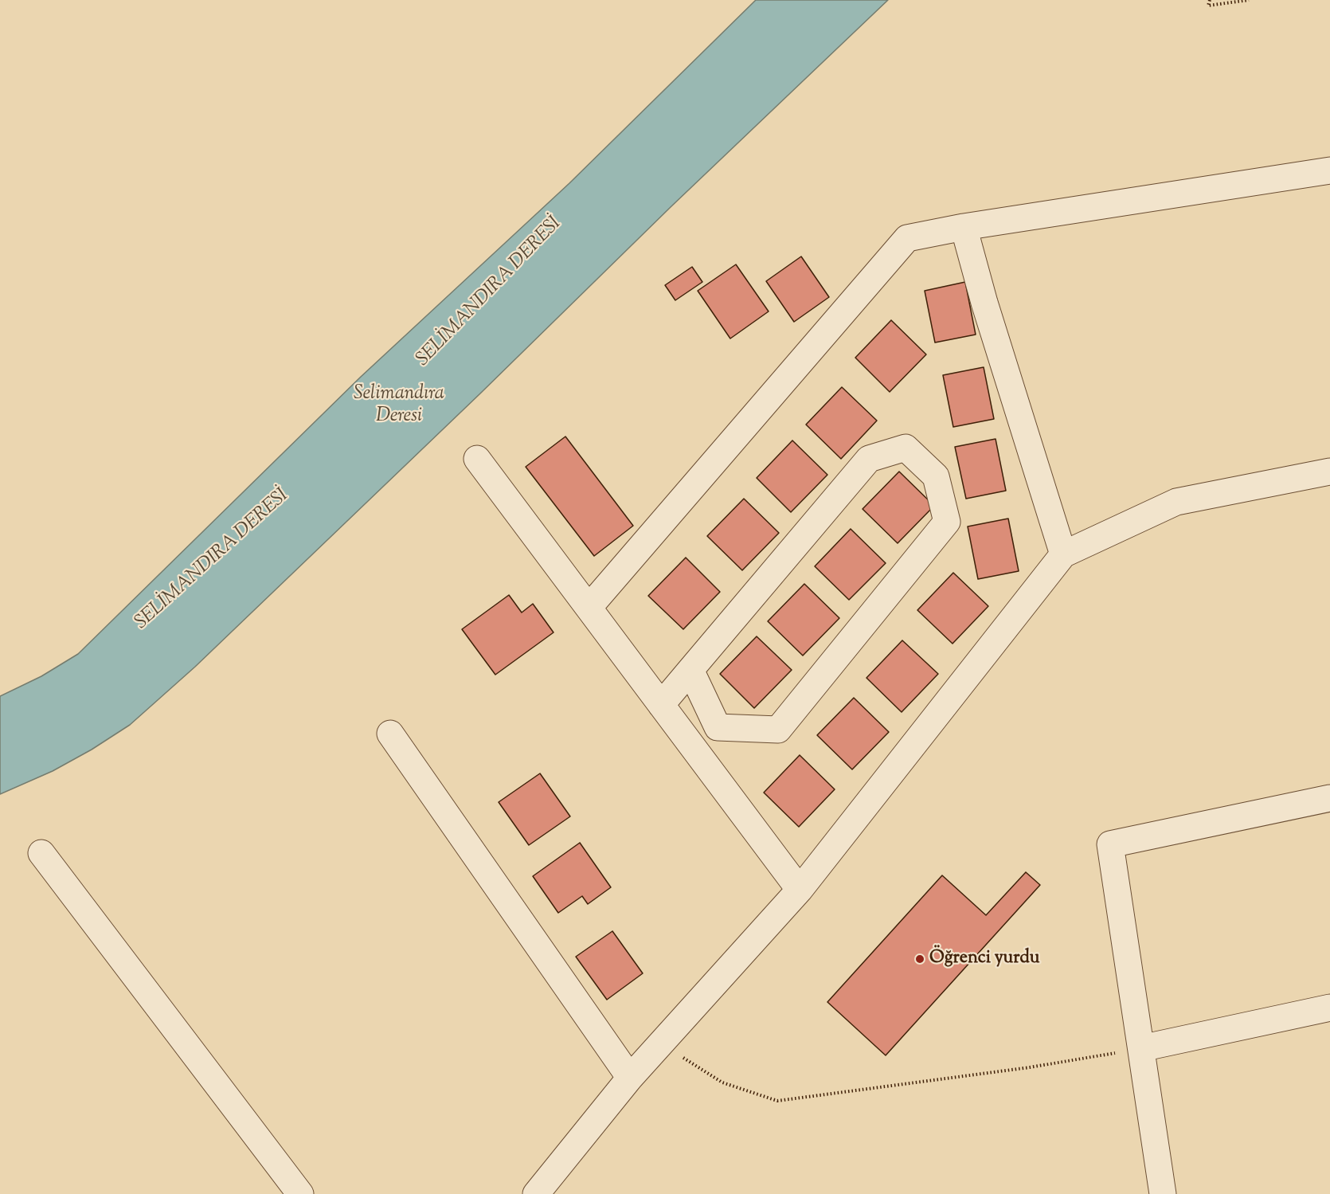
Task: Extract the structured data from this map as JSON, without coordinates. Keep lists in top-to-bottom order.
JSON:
{
  "water": ["SELİMANDIRA DERESİ", "Selimandıra Deresi"],
  "places": ["Öğrenci yurdu"]
}
